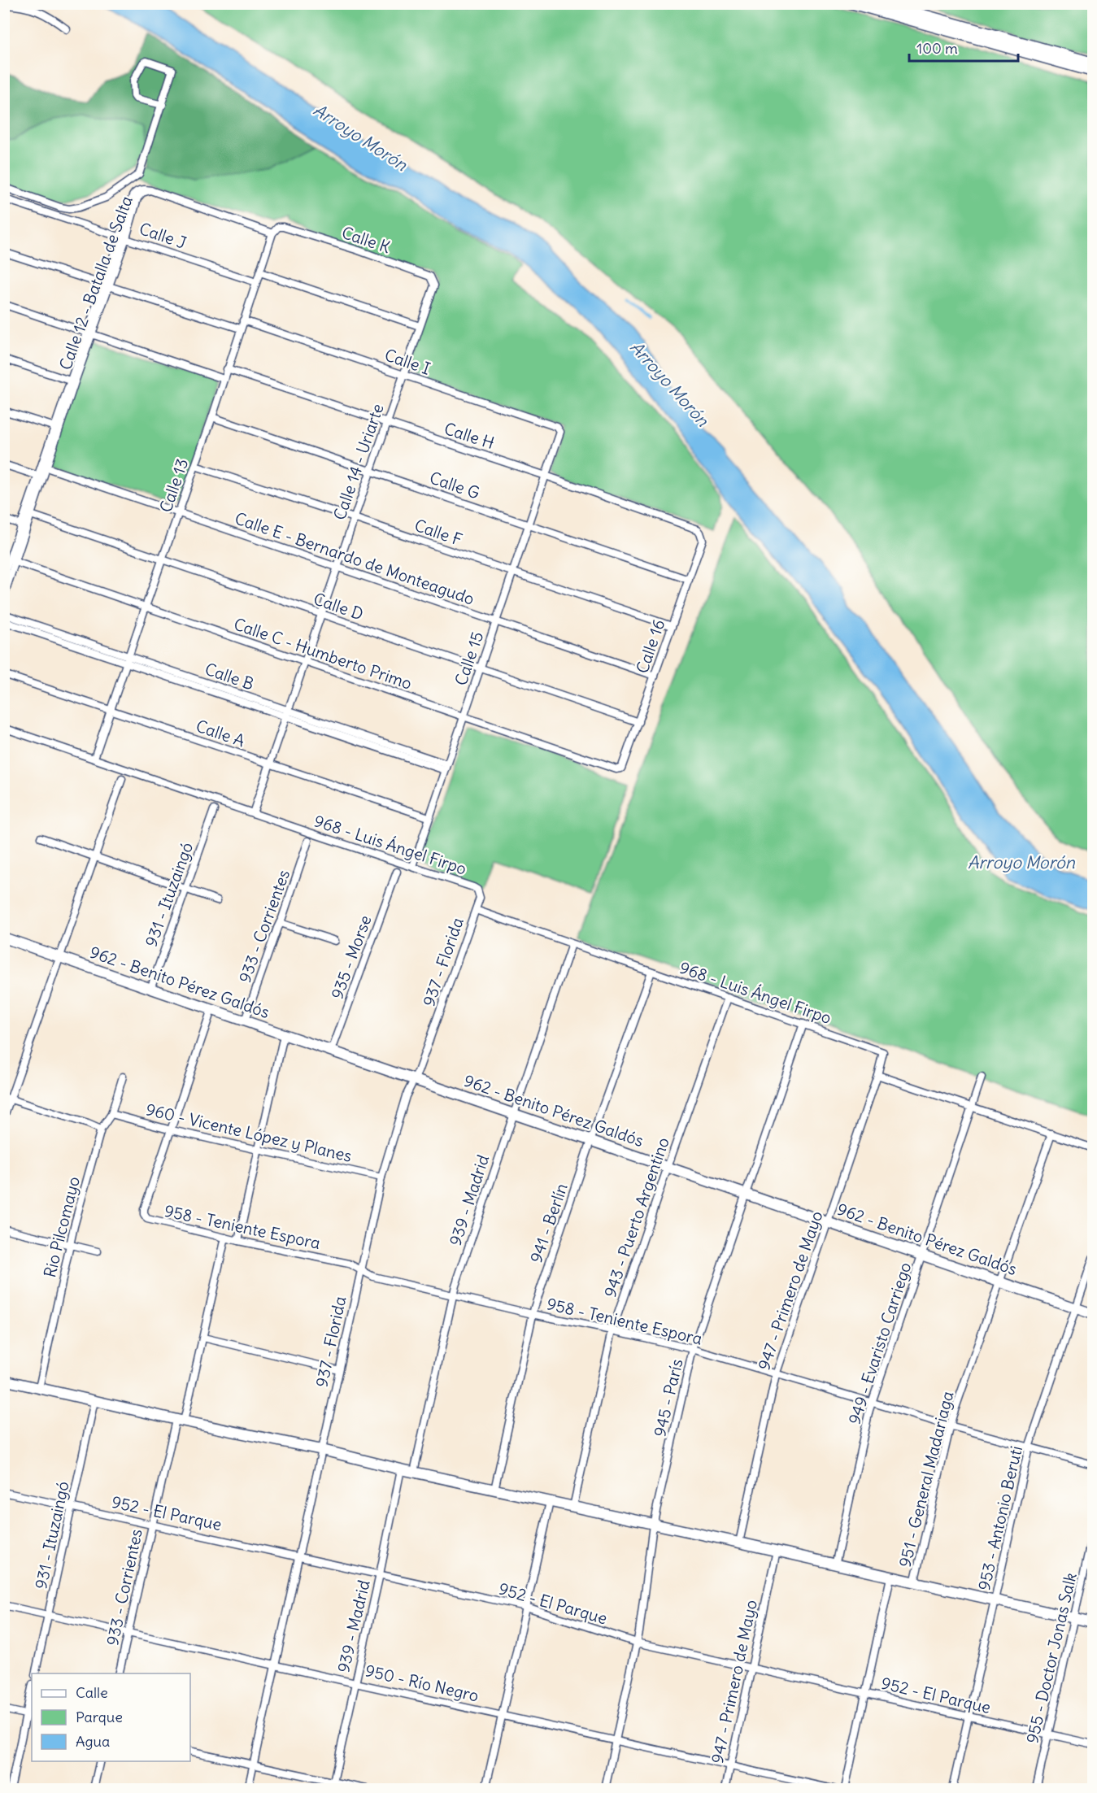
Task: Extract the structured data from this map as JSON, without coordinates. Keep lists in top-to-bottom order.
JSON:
{
  "streets": {
    "main road": ["962 - Benito Pérez Galdós"],
    "street": [
      "Calle J",
      "Calle K",
      "Calle 12 - Batalla de Salta",
      "Calle I",
      "Calle H",
      "Calle 14 - Uriarte",
      "Calle 13",
      "Calle G",
      "Calle F",
      "Calle E - Bernardo de Monteagudo",
      "Calle D",
      "Calle 16",
      "Calle C - Humberto Primo",
      "Calle 15",
      "Calle B",
      "Calle A",
      "968 - Luis Ángel Firpo",
      "931 - Ituzaingó",
      "933 - Corrientes",
      "935 - Morse",
      "937 - Florida",
      "960 - Vicente López y Planes",
      "939 - Madrid",
      "943 - Puerto Argentino",
      "941 - Berlín",
      "Rio Pilcomayo",
      "958 - Teniente Espora",
      "947 - Primero de Mayo",
      "949 - Evaristo Carriego",
      "945 - París",
      "951 - General Madariaga",
      "952 - El Parque",
      "953 - Antonio Beruti",
      "955 - Doctor Jonas Salk",
      "950 - Río Negro"
    ]
  },
  "crossings": [
    ["Calle J", "Calle 12 - Batalla de Salta"],
    ["Calle J", "Calle 13"],
    ["Calle K", "Calle 12 - Batalla de Salta"],
    ["Calle K", "Calle 14 - Uriarte"],
    ["Calle K", "Calle 13"],
    ["Calle 12 - Batalla de Salta", "Calle 13"],
    ["Calle 12 - Batalla de Salta", "Calle E - Bernardo de Monteagudo"],
    ["Calle 12 - Batalla de Salta", "Calle D"],
    ["Calle 12 - Batalla de Salta", "Calle C - Humberto Primo"],
    ["Calle I", "Calle 14 - Uriarte"],
    ["Calle I", "Calle 13"],
    ["Calle I", "Calle 15"],
    ["Calle H", "Calle 14 - Uriarte"],
    ["Calle H", "Calle 13"],
    ["Calle H", "Calle 16"],
    ["Calle H", "Calle 15"],
    ["Calle 14 - Uriarte", "Calle G"],
    ["Calle 14 - Uriarte", "Calle F"],
    ["Calle 14 - Uriarte", "Calle E - Bernardo de Monteagudo"],
    ["Calle 14 - Uriarte", "Calle D"],
    ["Calle 14 - Uriarte", "Calle C - Humberto Primo"],
    ["Calle 14 - Uriarte", "Calle B"],
    ["Calle 14 - Uriarte", "Calle A"],
    ["Calle 14 - Uriarte", "968 - Luis Ángel Firpo"],
    ["Calle 13", "Calle G"],
    ["Calle 13", "Calle F"],
    ["Calle 13", "Calle E - Bernardo de Monteagudo"],
    ["Calle 13", "Calle D"],
    ["Calle 13", "Calle C - Humberto Primo"],
    ["Calle 13", "Calle B"],
    ["Calle 13", "Calle A"],
    ["Calle 13", "968 - Luis Ángel Firpo"],
    ["Calle G", "Calle 16"],
    ["Calle G", "Calle 15"],
    ["Calle F", "Calle 16"],
    ["Calle F", "Calle 15"],
    ["Calle E - Bernardo de Monteagudo", "Calle 16"],
    ["Calle E - Bernardo de Monteagudo", "Calle 15"],
    ["Calle D", "Calle 16"],
    ["Calle D", "Calle 15"],
    ["Calle 16", "Calle C - Humberto Primo"],
    ["Calle C - Humberto Primo", "Calle 15"],
    ["Calle 15", "Calle B"],
    ["Calle 15", "Calle A"],
    ["Calle 15", "968 - Luis Ángel Firpo"],
    ["968 - Luis Ángel Firpo", "937 - Florida"],
    ["968 - Luis Ángel Firpo", "939 - Madrid"],
    ["968 - Luis Ángel Firpo", "943 - Puerto Argentino"],
    ["968 - Luis Ángel Firpo", "941 - Berlín"],
    ["968 - Luis Ángel Firpo", "947 - Primero de Mayo"],
    ["968 - Luis Ángel Firpo", "945 - París"],
    ["931 - Ituzaingó", "962 - Benito Pérez Galdós"],
    ["931 - Ituzaingó", "952 - El Parque"],
    ["931 - Ituzaingó", "950 - Río Negro"],
    ["933 - Corrientes", "962 - Benito Pérez Galdós"],
    ["933 - Corrientes", "958 - Teniente Espora"],
    ["933 - Corrientes", "952 - El Parque"],
    ["933 - Corrientes", "950 - Río Negro"],
    ["935 - Morse", "962 - Benito Pérez Galdós"],
    ["937 - Florida", "962 - Benito Pérez Galdós"],
    ["937 - Florida", "960 - Vicente López y Planes"],
    ["937 - Florida", "958 - Teniente Espora"],
    ["937 - Florida", "952 - El Parque"],
    ["937 - Florida", "950 - Río Negro"],
    ["962 - Benito Pérez Galdós", "939 - Madrid"],
    ["962 - Benito Pérez Galdós", "943 - Puerto Argentino"],
    ["962 - Benito Pérez Galdós", "941 - Berlín"],
    ["962 - Benito Pérez Galdós", "947 - Primero de Mayo"],
    ["962 - Benito Pérez Galdós", "949 - Evaristo Carriego"],
    ["962 - Benito Pérez Galdós", "945 - París"],
    ["962 - Benito Pérez Galdós", "951 - General Madariaga"],
    ["962 - Benito Pérez Galdós", "953 - Antonio Beruti"],
    ["960 - Vicente López y Planes", "Rio Pilcomayo"],
    ["960 - Vicente López y Planes", "958 - Teniente Espora"],
    ["939 - Madrid", "958 - Teniente Espora"],
    ["939 - Madrid", "952 - El Parque"],
    ["939 - Madrid", "950 - Río Negro"],
    ["943 - Puerto Argentino", "958 - Teniente Espora"],
    ["941 - Berlín", "958 - Teniente Espora"],
    ["958 - Teniente Espora", "947 - Primero de Mayo"],
    ["958 - Teniente Espora", "949 - Evaristo Carriego"],
    ["958 - Teniente Espora", "945 - París"],
    ["958 - Teniente Espora", "951 - General Madariaga"],
    ["958 - Teniente Espora", "953 - Antonio Beruti"],
    ["947 - Primero de Mayo", "952 - El Parque"],
    ["947 - Primero de Mayo", "950 - Río Negro"],
    ["945 - París", "952 - El Parque"],
    ["945 - París", "950 - Río Negro"],
    ["951 - General Madariaga", "952 - El Parque"],
    ["952 - El Parque", "953 - Antonio Beruti"],
    ["952 - El Parque", "955 - Doctor Jonas Salk"]
  ],
  "water": ["Arroyo Morón"],
  "legend": ["Calle", "Parque", "Agua"],
  "scale_bar": "100 m"
}
